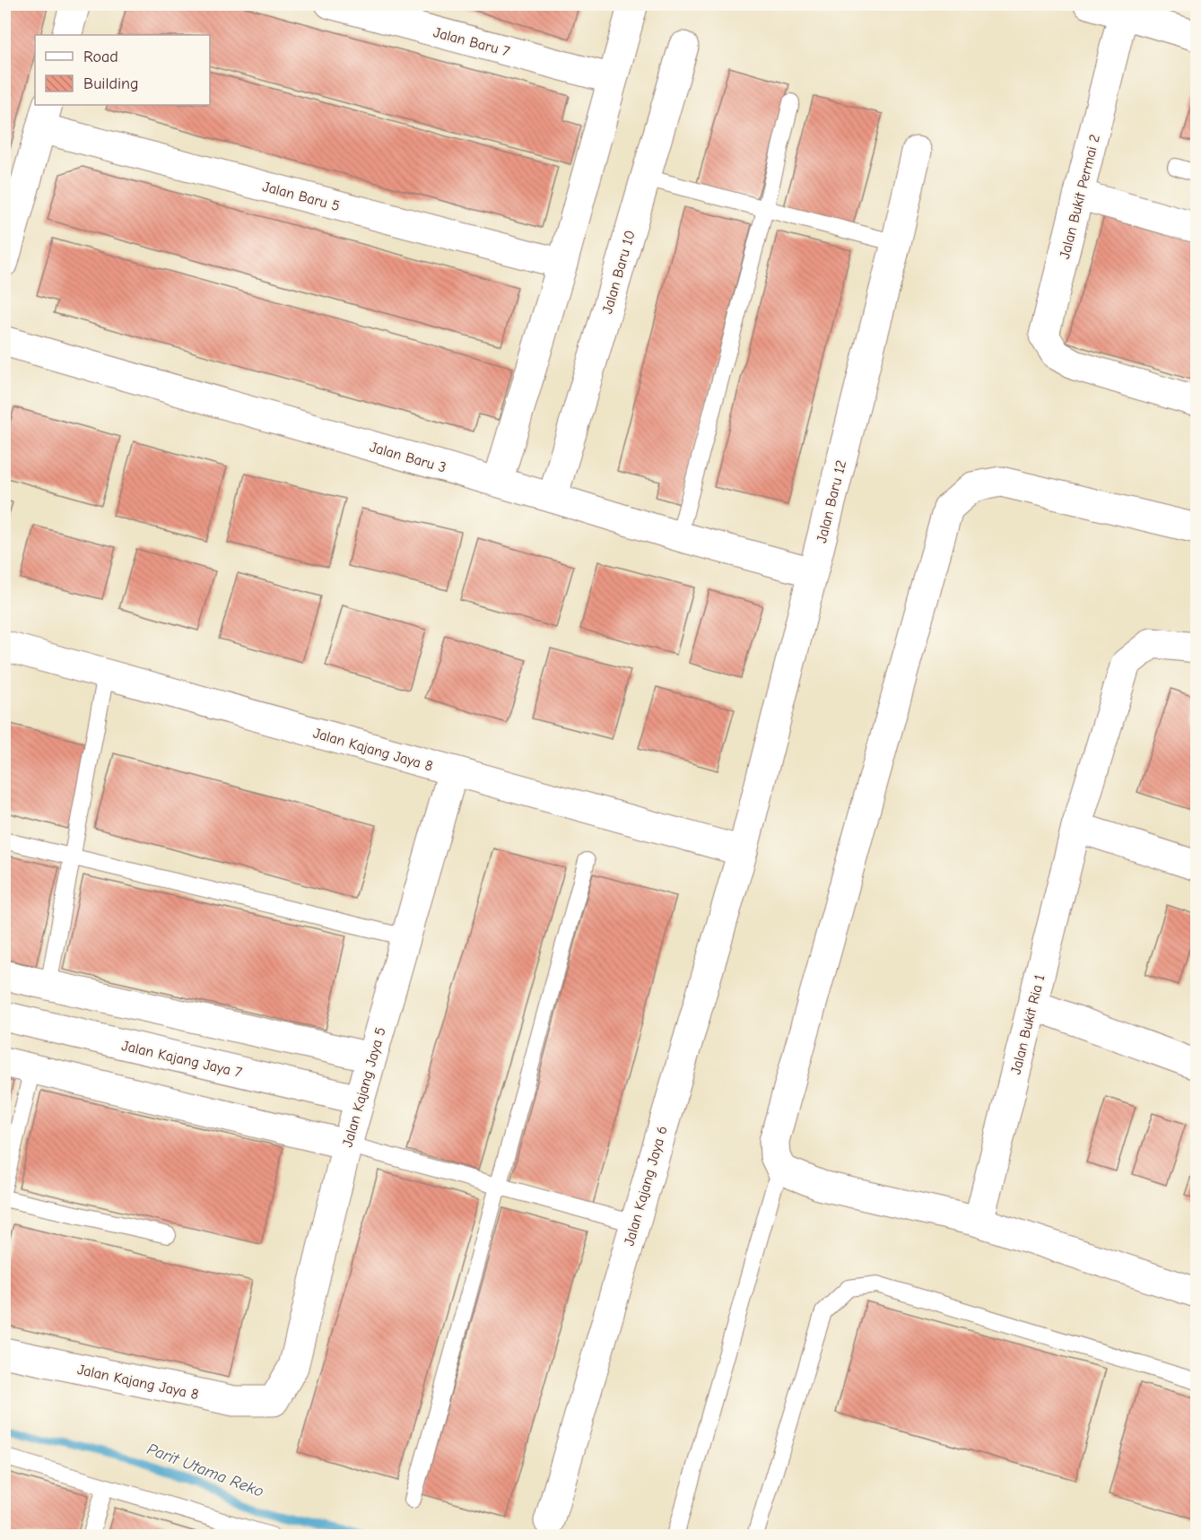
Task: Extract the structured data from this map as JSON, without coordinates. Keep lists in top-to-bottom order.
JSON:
{
  "streets": {
    "street": [
      "Jalan Baru 7",
      "Jalan Baru 5",
      "Jalan Bukit Permai 2",
      "Jalan Baru 10",
      "Jalan Baru 3",
      "Jalan Baru 12",
      "Jalan Kajang Jaya 8",
      "Jalan Bukit Ria 1",
      "Jalan Kajang Jaya 7",
      "Jalan Kajang Jaya 5",
      "Jalan Kajang Jaya 6"
    ]
  },
  "crossings": [
    ["Jalan Baru 10", "Jalan Baru 3"],
    ["Jalan Baru 3", "Jalan Baru 12"],
    ["Jalan Baru 12", "Jalan Kajang Jaya 8"],
    ["Jalan Baru 12", "Jalan Kajang Jaya 6"],
    ["Jalan Kajang Jaya 8", "Jalan Kajang Jaya 5"],
    ["Jalan Kajang Jaya 8", "Jalan Kajang Jaya 6"],
    ["Jalan Kajang Jaya 7", "Jalan Kajang Jaya 5"]
  ],
  "water": ["Parit Utama Reko"],
  "legend": ["Road", "Building"]
}
